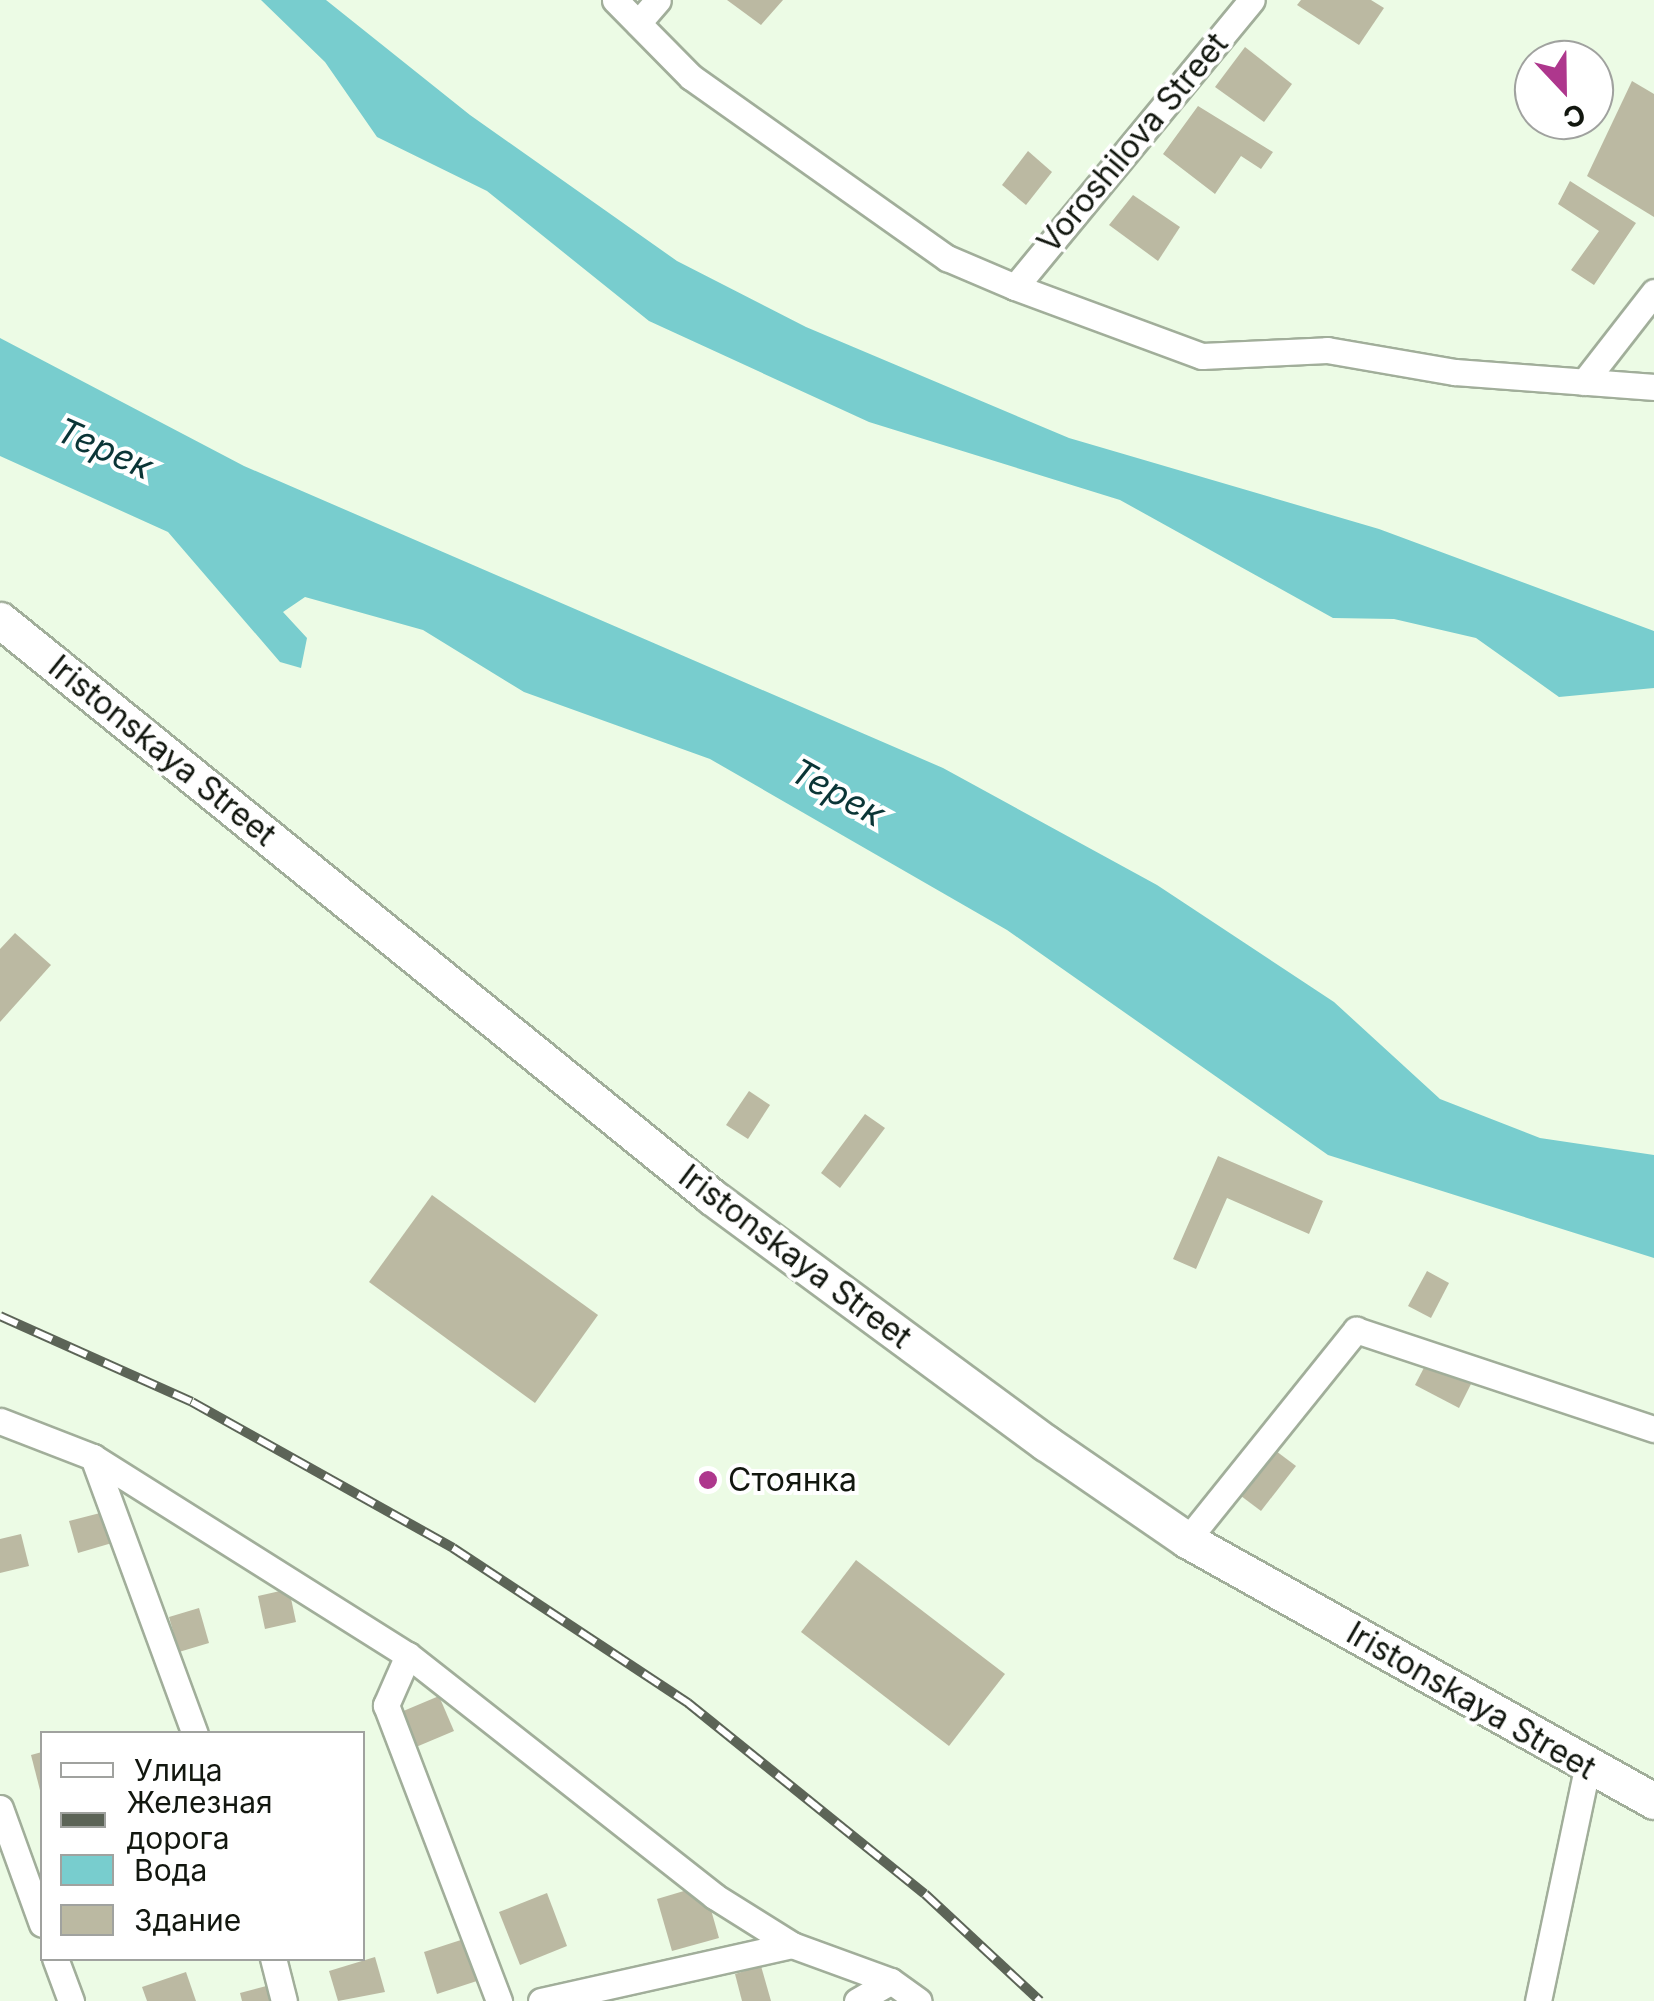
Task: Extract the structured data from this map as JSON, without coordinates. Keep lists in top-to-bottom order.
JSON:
{
  "streets": {
    "main road": ["Iristonskaya Street"],
    "street": ["Voroshilova Street"]
  },
  "water": ["Терек"],
  "places": ["Стоянка"],
  "legend": [
    "Улица",
    "Железная дорога",
    "Вода",
    "Здание"
  ],
  "north": "bottom"
}
